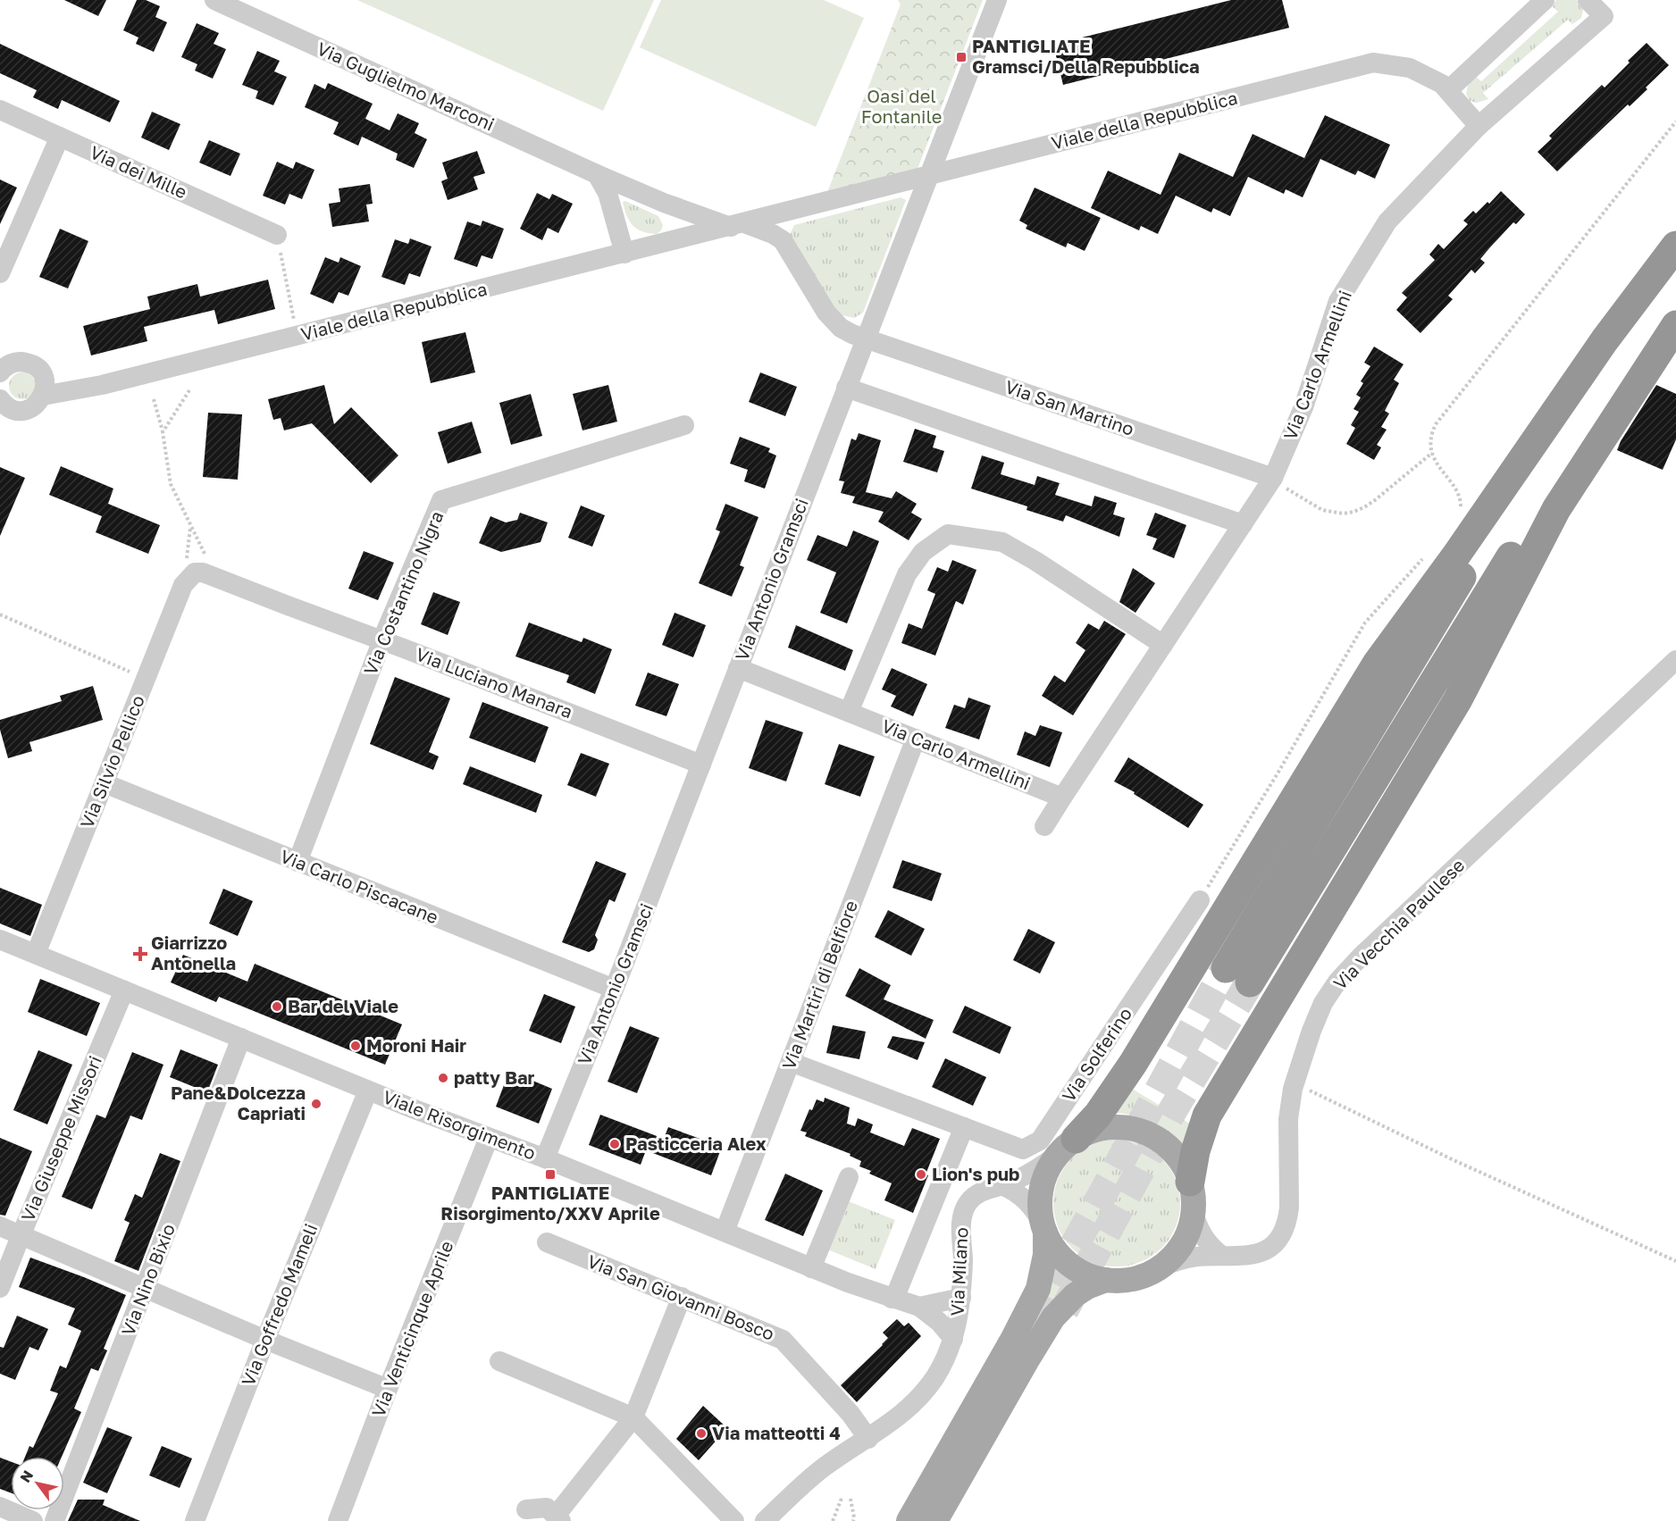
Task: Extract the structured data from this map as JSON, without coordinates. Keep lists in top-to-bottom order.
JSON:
{
  "streets": {
    "street": [
      "Via Guglielmo Marconi",
      "Viale della Repubblica",
      "Via dei Mille",
      "Via Carlo Armellini",
      "Via San Martino",
      "Via Antonio Gramsci",
      "Via Costantino Nigra",
      "Via Luciano Manara",
      "Via Silvio Pellico",
      "Via Carlo Piscacane",
      "Via Vecchia Paullese",
      "Via Martiri di Belfiore",
      "Via Solferino",
      "Viale Risorgimento",
      "Via Giuseppe Missori",
      "Via Milano",
      "Via Nino Bixio",
      "Via San Giovanni Bosco",
      "Via Goffredo Mameli",
      "Via Venticinque Aprile"
    ]
  },
  "crossings": [
    ["Via Guglielmo Marconi", "Viale della Repubblica"],
    ["Viale della Repubblica", "Via Carlo Armellini"],
    ["Viale della Repubblica", "Via Antonio Gramsci"],
    ["Via Carlo Armellini", "Via San Martino"],
    ["Via Carlo Armellini", "Via Antonio Gramsci"],
    ["Via Carlo Armellini", "Via Martiri di Belfiore"],
    ["Via San Martino", "Via Antonio Gramsci"],
    ["Via Antonio Gramsci", "Via Luciano Manara"],
    ["Via Antonio Gramsci", "Via Carlo Piscacane"],
    ["Via Antonio Gramsci", "Viale Risorgimento"],
    ["Via Costantino Nigra", "Via Luciano Manara"],
    ["Via Costantino Nigra", "Via Carlo Piscacane"],
    ["Via Luciano Manara", "Via Silvio Pellico"],
    ["Via Silvio Pellico", "Via Carlo Piscacane"],
    ["Via Silvio Pellico", "Viale Risorgimento"],
    ["Via Vecchia Paullese", "Via Milano"],
    ["Via Martiri di Belfiore", "Via Solferino"],
    ["Via Martiri di Belfiore", "Viale Risorgimento"],
    ["Viale Risorgimento", "Via Giuseppe Missori"],
    ["Viale Risorgimento", "Via Milano"],
    ["Viale Risorgimento", "Via Nino Bixio"],
    ["Viale Risorgimento", "Via Goffredo Mameli"],
    ["Viale Risorgimento", "Via Venticinque Aprile"],
    ["Via Milano", "Via San Giovanni Bosco"]
  ],
  "parks": ["Oasi del Fontanile"],
  "places": {
    "transit": ["PANTIGLIATE Gramsci/Della Repubblica", "PANTIGLIATE Risorgimento/XXV Aprile"],
    "health": ["Giarrizzo Antonella"],
    "other": [
      "Bar del Viale",
      "Moroni Hair",
      "patty Bar",
      "Pane&Dolcezza Capriati",
      "Pasticceria Alex",
      "Lion's pub",
      "Via matteotti 4"
    ]
  },
  "north": "top left"
}
